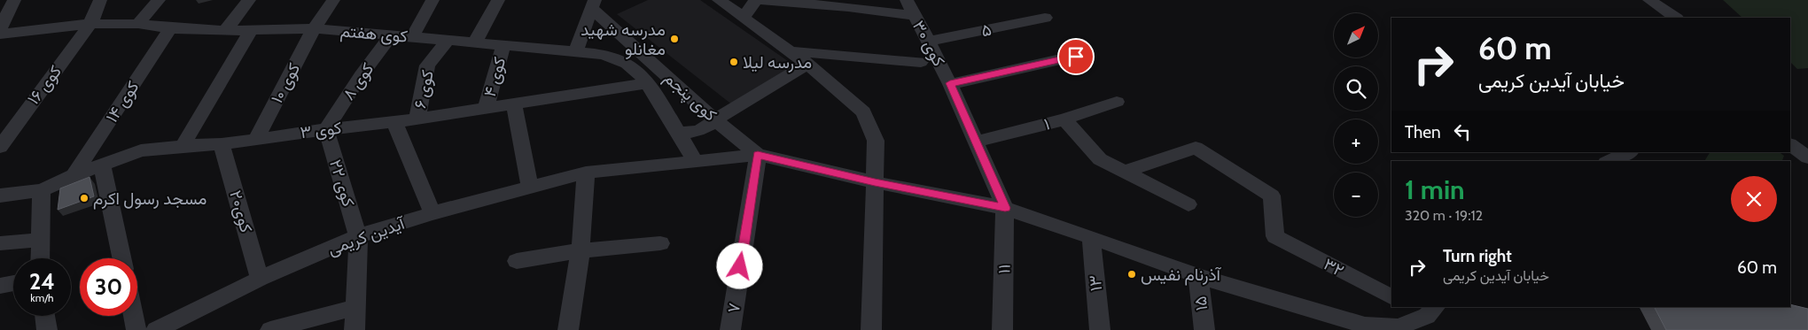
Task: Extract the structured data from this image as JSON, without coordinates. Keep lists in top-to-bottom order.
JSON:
{
  "streets": {
    "street": [
      "۵",
      "کوی هفتم",
      "کوی ۳۰",
      "کوی ۴",
      "کوی ۸",
      "کوی ۱۰",
      "کوی ۱۶",
      "کوی ۶",
      "کوی پنجم",
      "کوی ۱۴",
      "۱",
      "کوی ۳",
      "کوی ۲۲",
      "کوی۲۰",
      "آیدین کریمی",
      "۳۲",
      "۱۱",
      "۱۳",
      "۱۵",
      "۷"
    ]
  },
  "crossings": [
    ["۵", "کوی ۳۰"],
    ["کوی هفتم", "کوی ۴"],
    ["کوی هفتم", "کوی ۸"],
    ["کوی هفتم", "کوی ۱۰"],
    ["کوی هفتم", "کوی ۱۶"],
    ["کوی هفتم", "کوی ۶"],
    ["کوی هفتم", "کوی ۱۴"],
    ["کوی هفتم", "کوی ۳"],
    ["کوی هفتم", "آیدین کریمی"],
    ["کوی ۳۰", "۱"],
    ["کوی ۳۰", "۱۱"],
    ["کوی ۴", "کوی ۳"],
    ["کوی ۸", "کوی ۳"],
    ["کوی ۸", "کوی ۲۲"],
    ["کوی ۱۰", "کوی ۳"],
    ["کوی ۶", "کوی ۳"],
    ["کوی پنجم", "آیدین کریمی"],
    ["کوی پنجم", "۷"],
    ["کوی ۱۴", "کوی ۳"],
    ["کوی ۳", "کوی ۲۲"],
    ["کوی ۳", "کوی۲۰"],
    ["کوی ۲۲", "آیدین کریمی"],
    ["کوی۲۰", "آیدین کریمی"],
    ["آیدین کریمی", "۷"]
  ],
  "places": [
    "مدرسه شهید مغانلو",
    "مدرسه لیلا",
    "مسجد رسول اکرم",
    "آذرنام نفیس"
  ],
  "north": "top right",
  "page": {
    "map_buttons": ["+", "−"],
    "turn": ["60 m", "خیابان آیدین کریمی"],
    "then": "Then",
    "heading": ["1 min", "320 m · 19:12"],
    "list": [
      {
        "name": "Turn right",
        "note": "خیابان آیدین کریمی",
        "value": "60 m"
      }
    ],
    "speed": "24 km/h",
    "limit": "30"
  }
}
